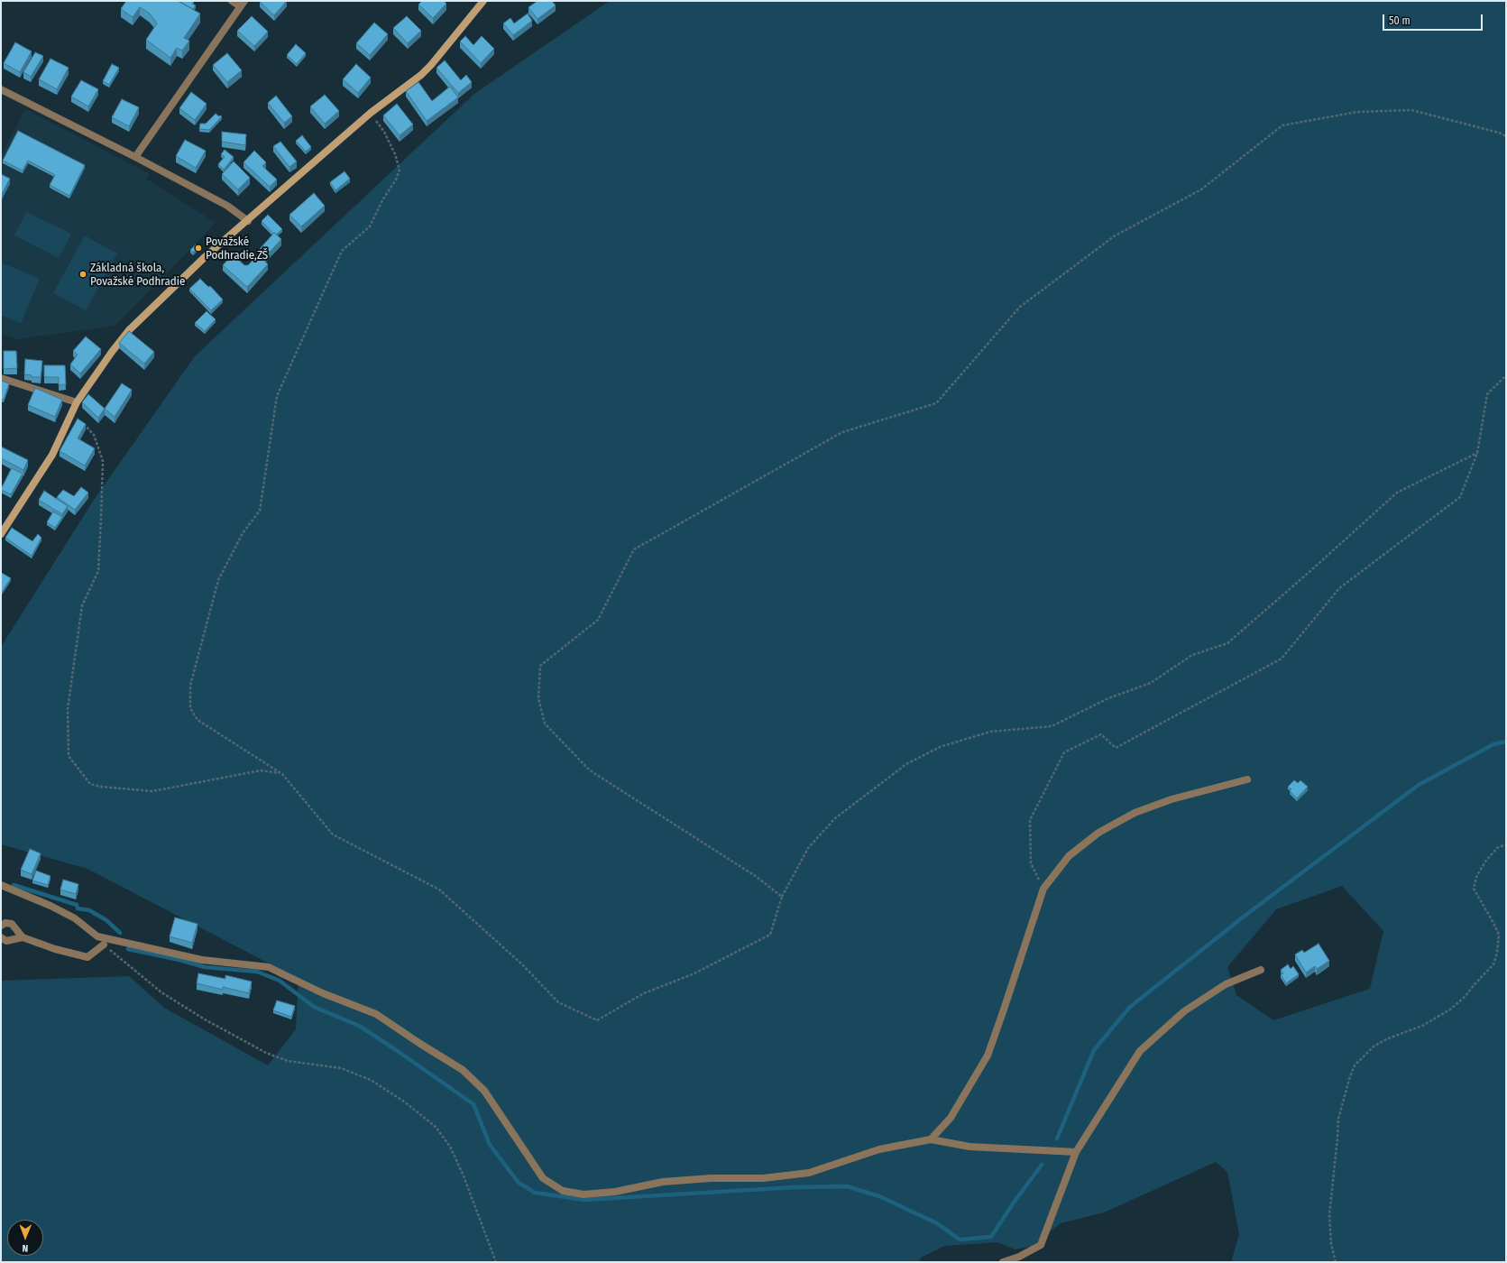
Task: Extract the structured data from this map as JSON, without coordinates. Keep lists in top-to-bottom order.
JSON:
{
  "places": ["Považské Podhradie,ZŠ", "Základná škola, Považské Podhradie"],
  "scale_bar": "50 m",
  "north": "bottom"
}
